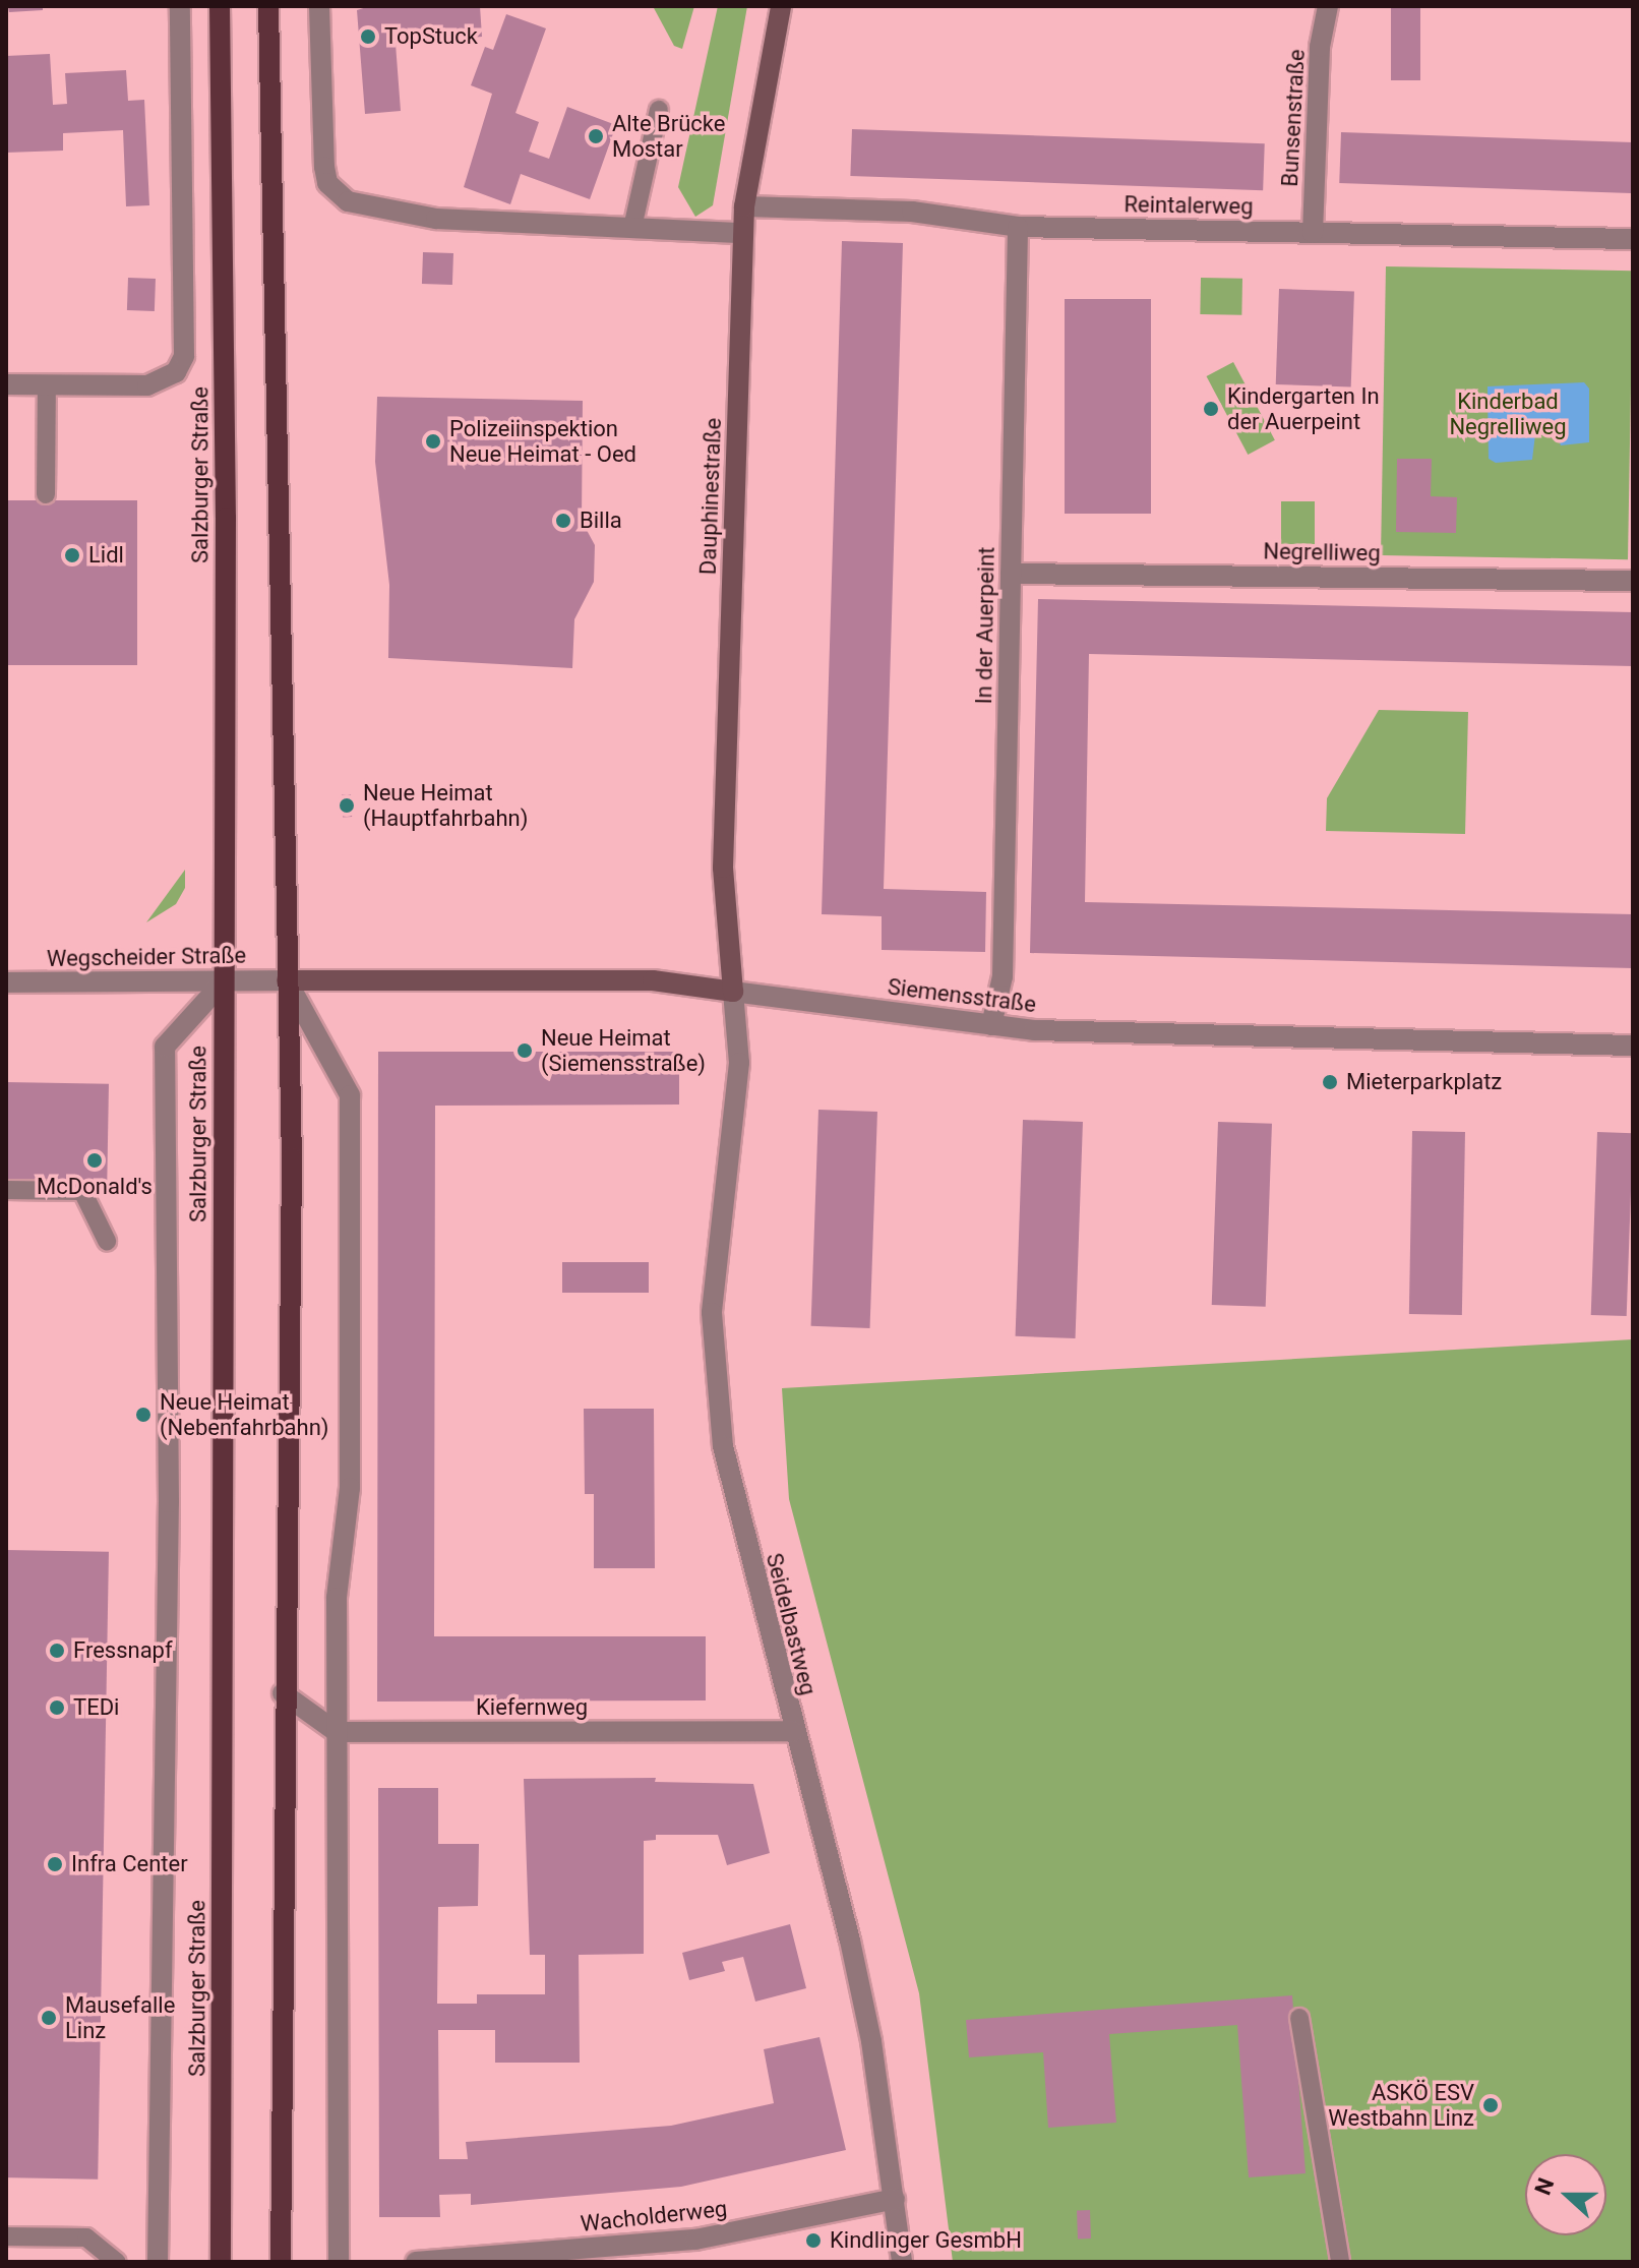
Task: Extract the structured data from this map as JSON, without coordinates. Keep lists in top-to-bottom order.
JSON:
{
  "streets": {
    "main road": ["Salzburger Straße", "Dauphinestraße", "Siemensstraße"],
    "street": [
      "Bunsenstraße",
      "Reintalerweg",
      "Negrelliweg",
      "In der Auerpeint",
      "Wegscheider Straße",
      "Seidelbastweg",
      "Kiefernweg",
      "Wacholderweg"
    ]
  },
  "crossings": [
    ["Bunsenstraße", "Reintalerweg"],
    ["Reintalerweg", "Dauphinestraße"],
    ["Reintalerweg", "In der Auerpeint"],
    ["Salzburger Straße", "Wegscheider Straße"],
    ["Dauphinestraße", "Siemensstraße"],
    ["Dauphinestraße", "Seidelbastweg"],
    ["Negrelliweg", "In der Auerpeint"],
    ["In der Auerpeint", "Siemensstraße"],
    ["Wegscheider Straße", "Siemensstraße"],
    ["Siemensstraße", "Seidelbastweg"],
    ["Seidelbastweg", "Kiefernweg"],
    ["Seidelbastweg", "Wacholderweg"]
  ],
  "parks": ["Kinderbad Negrelliweg"],
  "places": [
    "TopStuck",
    "Alte Brücke Mostar",
    "Kindergarten In der Auerpeint",
    "Polizeiinspektion Neue Heimat - Oed",
    "Billa",
    "Lidl",
    "Neue Heimat (Hauptfahrbahn)",
    "Neue Heimat (Siemensstraße)",
    "Mieterparkplatz",
    "McDonald's",
    "Neue Heimat (Nebenfahrbahn)",
    "Fressnapf",
    "TEDi",
    "Infra Center",
    "Mausefalle Linz",
    "ASKÖ ESV Westbahn Linz",
    "Kindlinger GesmbH"
  ],
  "north": "left"
}
